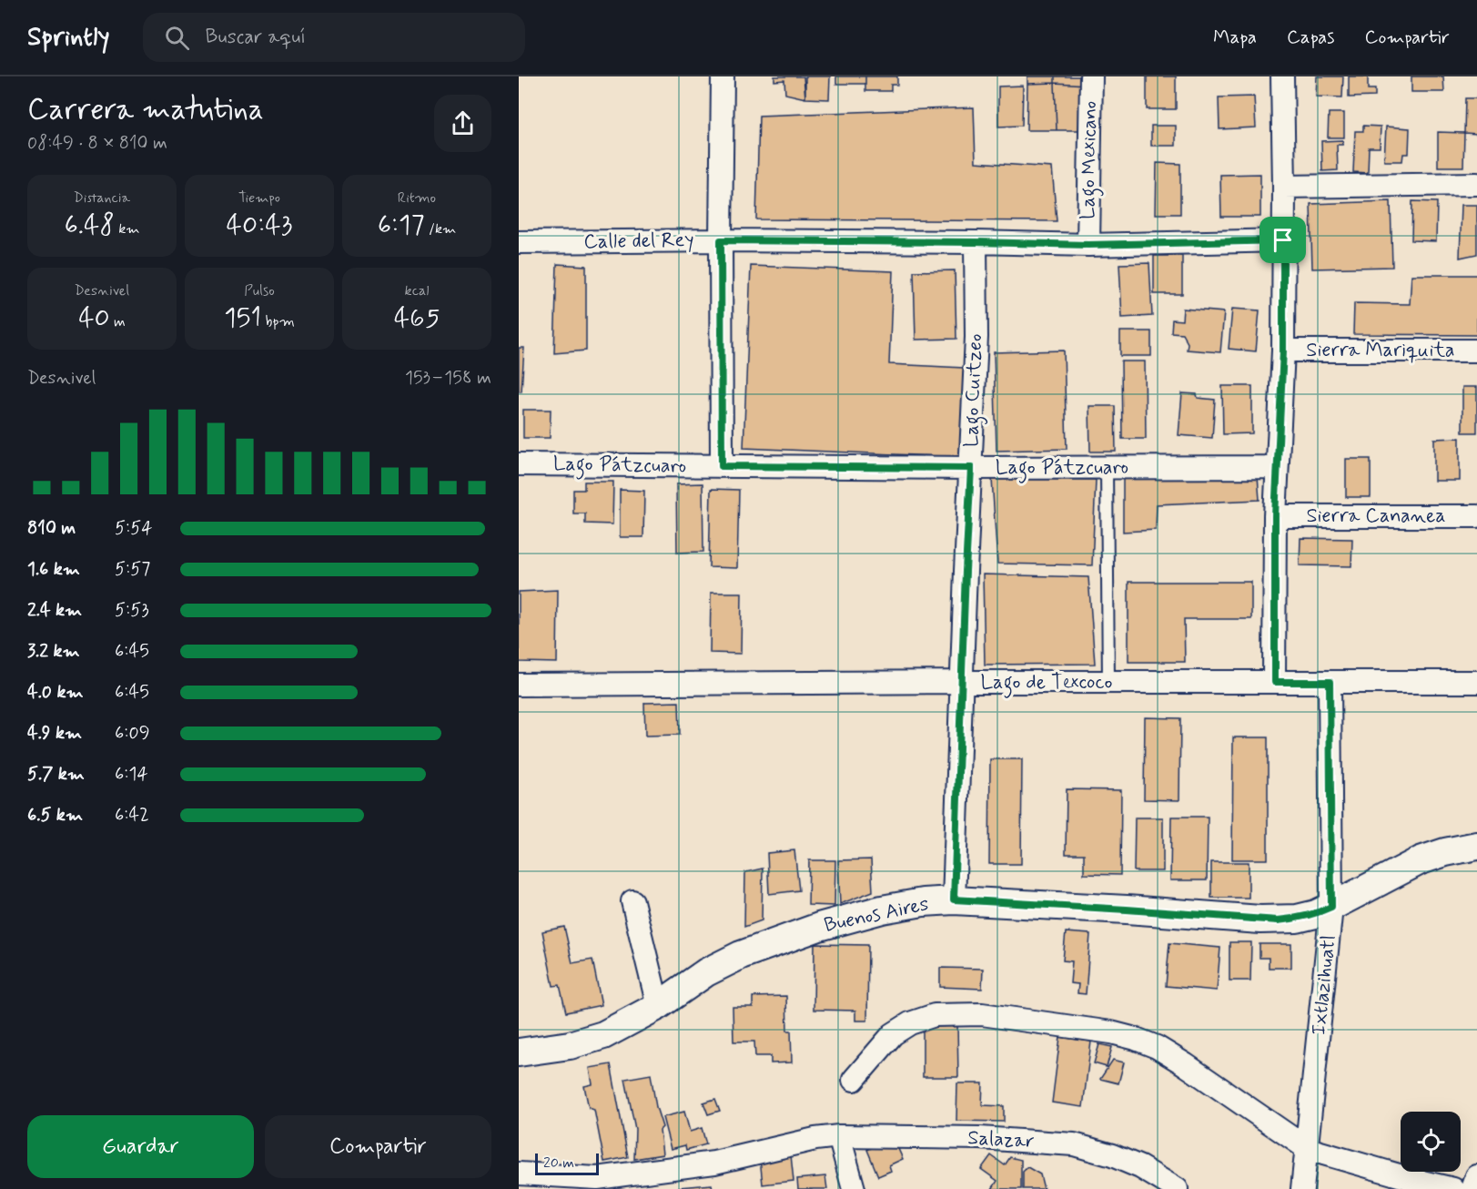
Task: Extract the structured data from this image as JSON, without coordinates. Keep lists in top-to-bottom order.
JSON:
{
  "streets": {
    "street": [
      "Lago Mexicano",
      "Calle del Rey",
      "Sierra Mariquita",
      "Lago Cuitzeo",
      "Lago Pátzcuaro",
      "Sierra Cananea",
      "Lago de Texcoco",
      "Buenos Aires",
      "Ixtlazihuatl",
      "Salazar"
    ]
  },
  "crossings": [
    ["Lago Mexicano", "Calle del Rey"],
    ["Calle del Rey", "Lago Cuitzeo"],
    ["Lago Cuitzeo", "Lago Pátzcuaro"],
    ["Lago Cuitzeo", "Lago de Texcoco"],
    ["Lago Cuitzeo", "Buenos Aires"],
    ["Lago de Texcoco", "Ixtlazihuatl"],
    ["Buenos Aires", "Ixtlazihuatl"]
  ],
  "scale_bar": "20 m",
  "page": {
    "header": "Sprintly",
    "search": "Buscar aquí",
    "nav": ["Mapa", "Capas", "Compartir"],
    "heading": ["Carrera matutina", "08:49 · 8 × 810 m"],
    "stats": [
      ["Distancia", "6.48 km"],
      ["Tiempo", "40:43"],
      ["Ritmo", "6:17 /km"],
      ["Desnivel", "40 m"],
      ["Pulso", "151 bpm"],
      ["kcal", "465"]
    ],
    "chart": ["Desnivel", "153–158 m"],
    "list": [
      {
        "name": "810 m",
        "note": "5:54"
      },
      {
        "name": "1.6 km",
        "note": "5:57"
      },
      {
        "name": "2.4 km",
        "note": "5:53"
      },
      {
        "name": "3.2 km",
        "note": "6:45"
      },
      {
        "name": "4.0 km",
        "note": "6:45"
      },
      {
        "name": "4.9 km",
        "note": "6:09"
      },
      {
        "name": "5.7 km",
        "note": "6:14"
      },
      {
        "name": "6.5 km",
        "note": "6:42"
      }
    ],
    "buttons": ["Guardar", "Compartir"],
    "scale": "20 m"
  }
}
